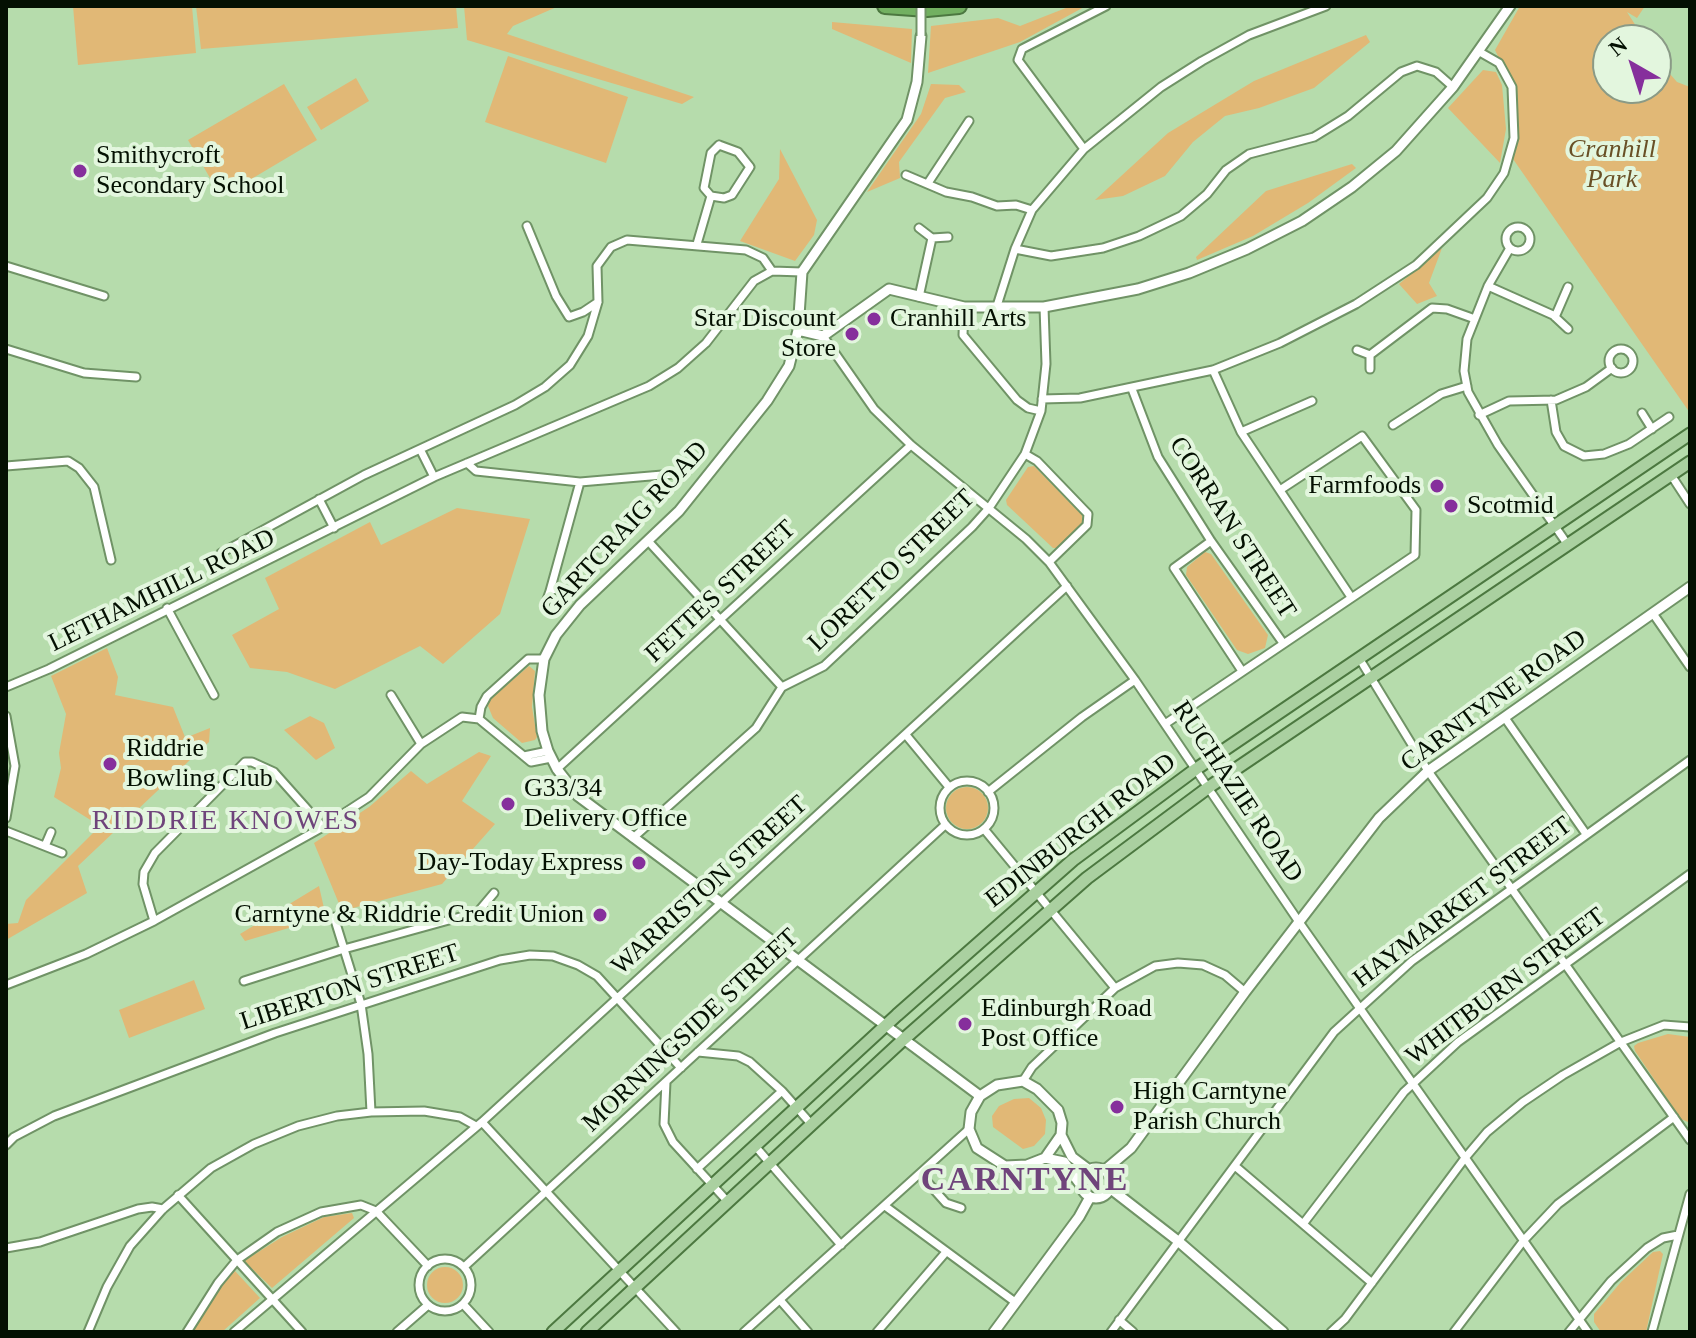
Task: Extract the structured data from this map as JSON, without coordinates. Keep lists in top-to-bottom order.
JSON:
{
  "streets": {
    "main road": ["EDINBURGH ROAD"],
    "street": [
      "CORRAN STREET",
      "GARTCRAIG ROAD",
      "LORETTO STREET",
      "LETHAMHILL ROAD",
      "FETTES STREET",
      "CARNTYNE ROAD",
      "RUCHAZIE ROAD",
      "WARRISTON STREET",
      "HAYMARKET STREET",
      "WHITBURN STREET",
      "LIBERTON STREET",
      "MORNINGSIDE STREET"
    ]
  },
  "crossings": [
    ["GARTCRAIG ROAD", "FETTES STREET"],
    ["GARTCRAIG ROAD", "EDINBURGH ROAD"],
    ["GARTCRAIG ROAD", "WARRISTON STREET"],
    ["GARTCRAIG ROAD", "MORNINGSIDE STREET"],
    ["LORETTO STREET", "RUCHAZIE ROAD"],
    ["FETTES STREET", "RUCHAZIE ROAD"],
    ["CARNTYNE ROAD", "RUCHAZIE ROAD"],
    ["RUCHAZIE ROAD", "EDINBURGH ROAD"],
    ["RUCHAZIE ROAD", "WARRISTON STREET"],
    ["RUCHAZIE ROAD", "HAYMARKET STREET"],
    ["RUCHAZIE ROAD", "WHITBURN STREET"],
    ["WARRISTON STREET", "LIBERTON STREET"],
    ["LIBERTON STREET", "MORNINGSIDE STREET"]
  ],
  "districts": ["RIDDRIE KNOWES", "CARNTYNE"],
  "parks": ["Cranhill Park"],
  "places": [
    "Smithycroft Secondary School",
    "Cranhill Arts",
    "Star Discount Store",
    "Farmfoods",
    "Scotmid",
    "Riddrie Bowling Club",
    "G33/34 Delivery Office",
    "Day-Today Express",
    "Carntyne & Riddrie Credit Union",
    "Edinburgh Road Post Office",
    "High Carntyne Parish Church"
  ],
  "north": "top left"
}
